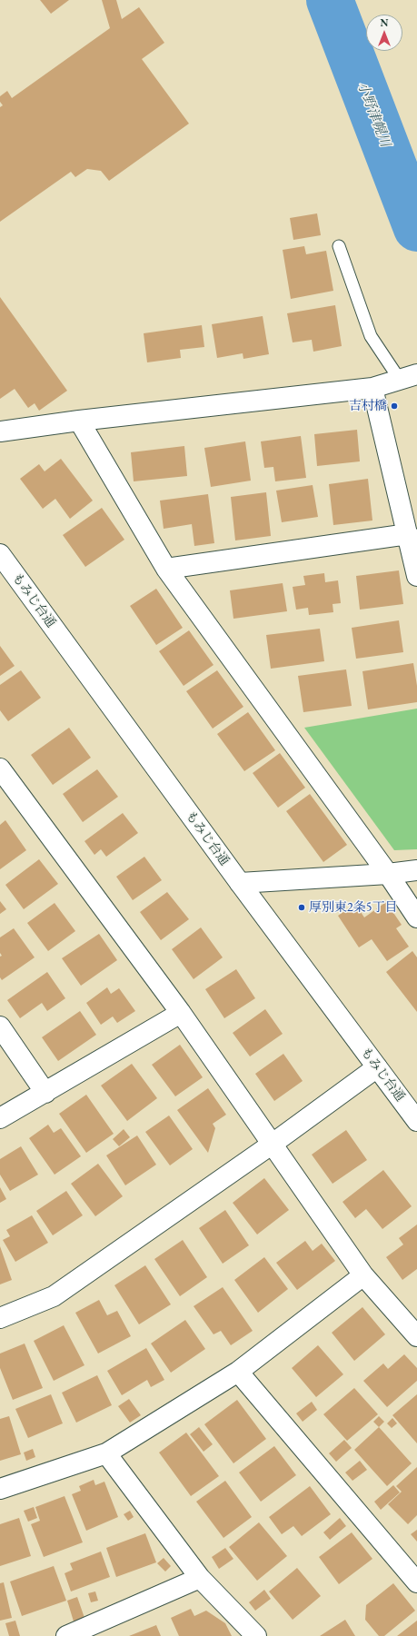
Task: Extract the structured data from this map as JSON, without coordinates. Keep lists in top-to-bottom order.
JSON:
{
  "streets": {
    "street": ["もみじ台通"]
  },
  "water": ["小野津幌川"],
  "places": ["吉村橋", "厚別東2条5丁目"],
  "north": "top"
}
